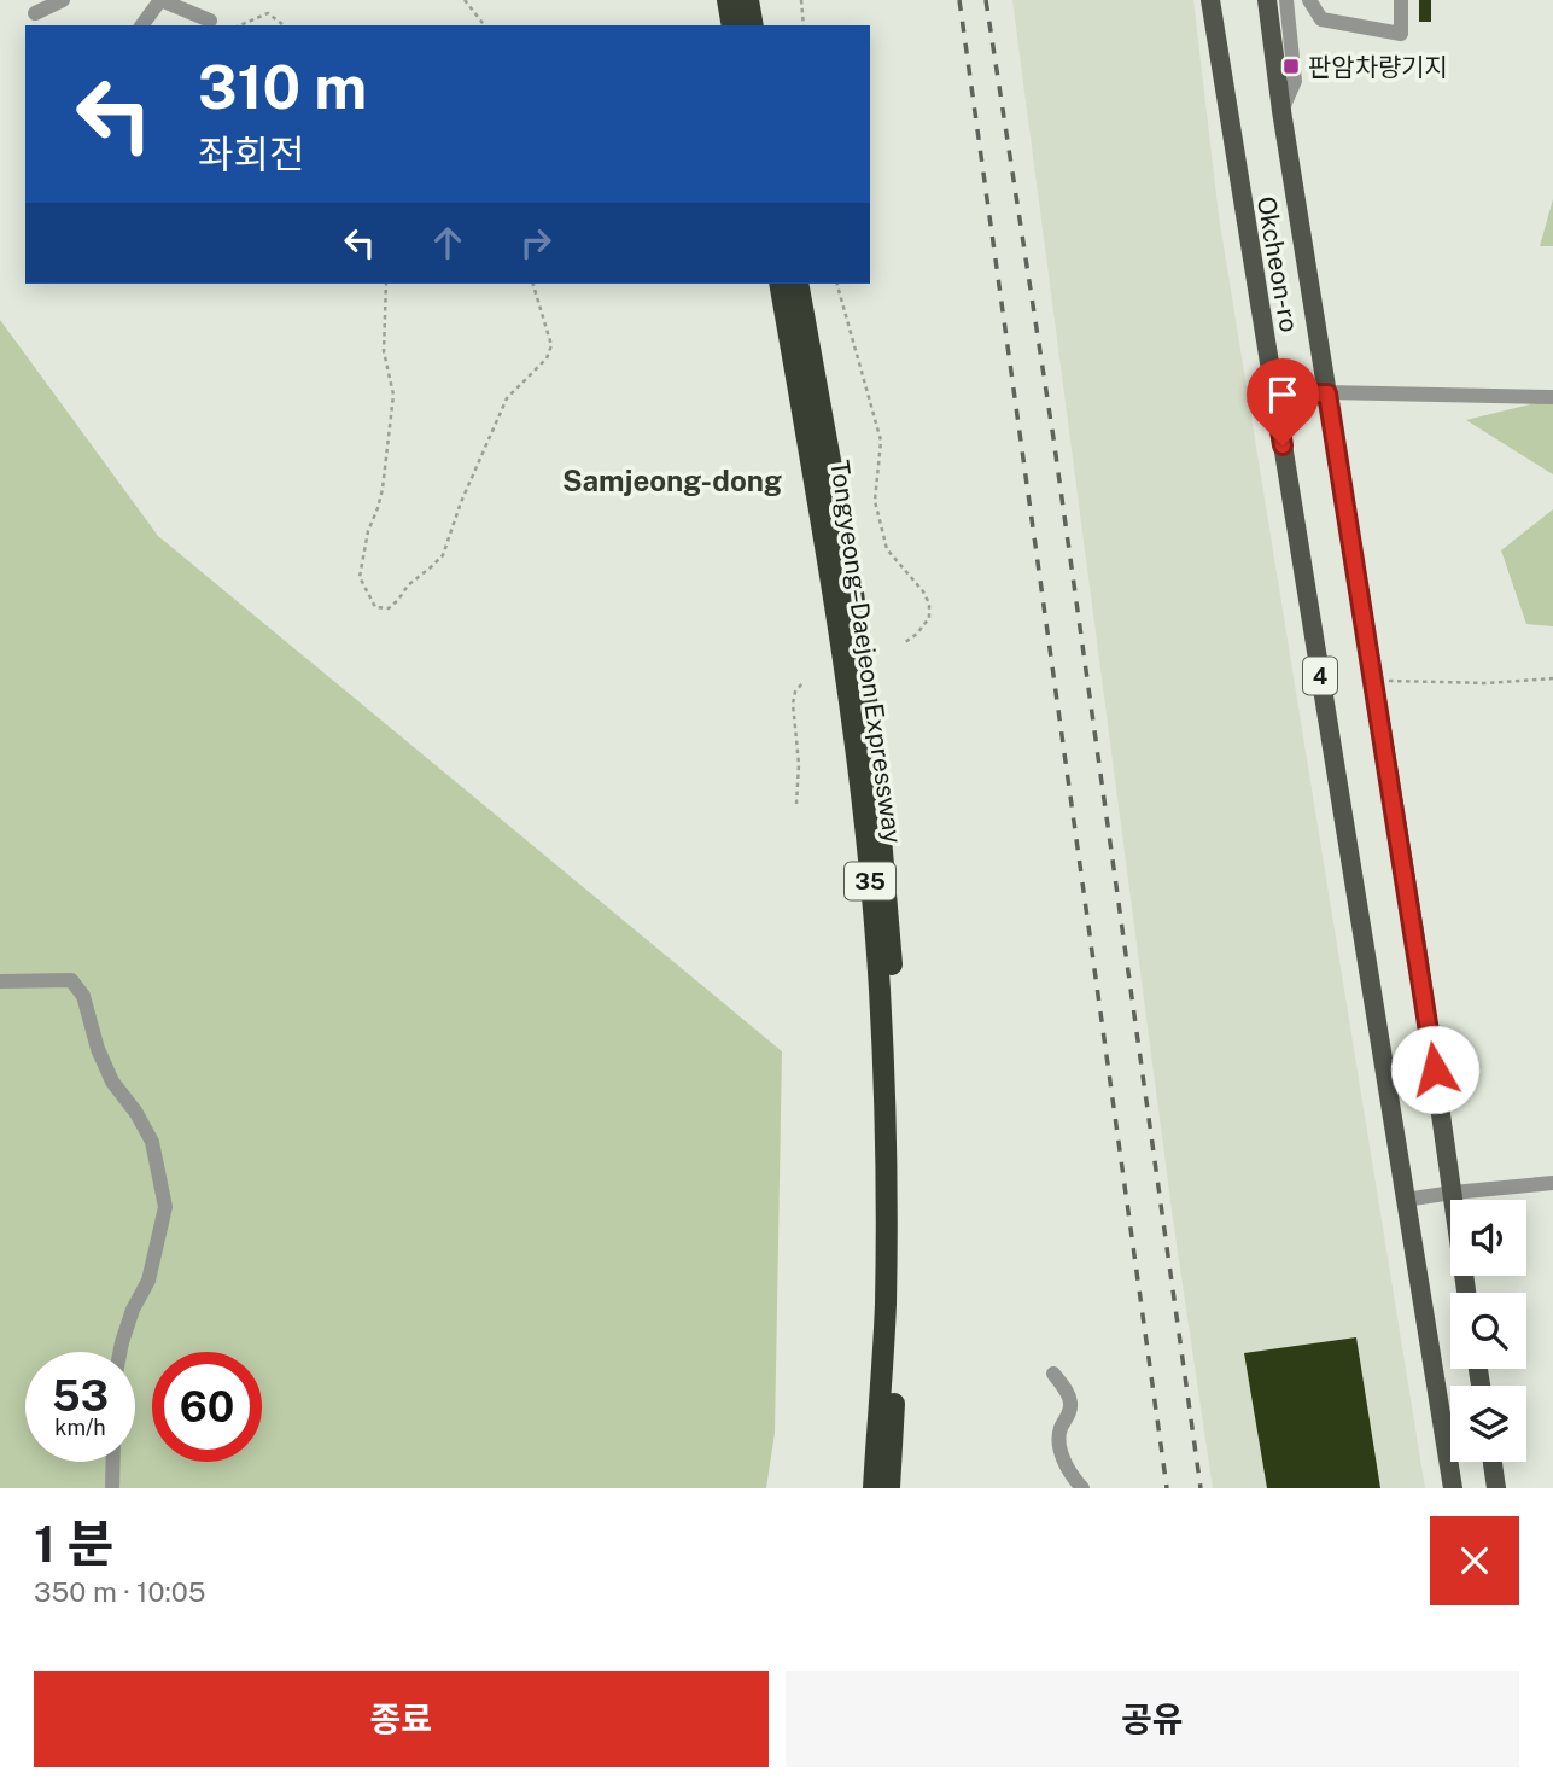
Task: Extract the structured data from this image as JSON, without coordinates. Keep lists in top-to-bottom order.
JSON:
{
  "streets": {
    "highway": ["Tongyeong–Daejeon Expressway", "35"],
    "main road": ["Okcheon-ro", "4"]
  },
  "districts": ["Samjeong-dong"],
  "places": {
    "transit": ["판암차량기지"]
  },
  "page": {
    "turn": ["310 m", "좌회전"],
    "speed": "53 km/h",
    "limit": "60",
    "heading": ["1 분", "350 m · 10:05"],
    "buttons": ["종료", "공유"]
  }
}
